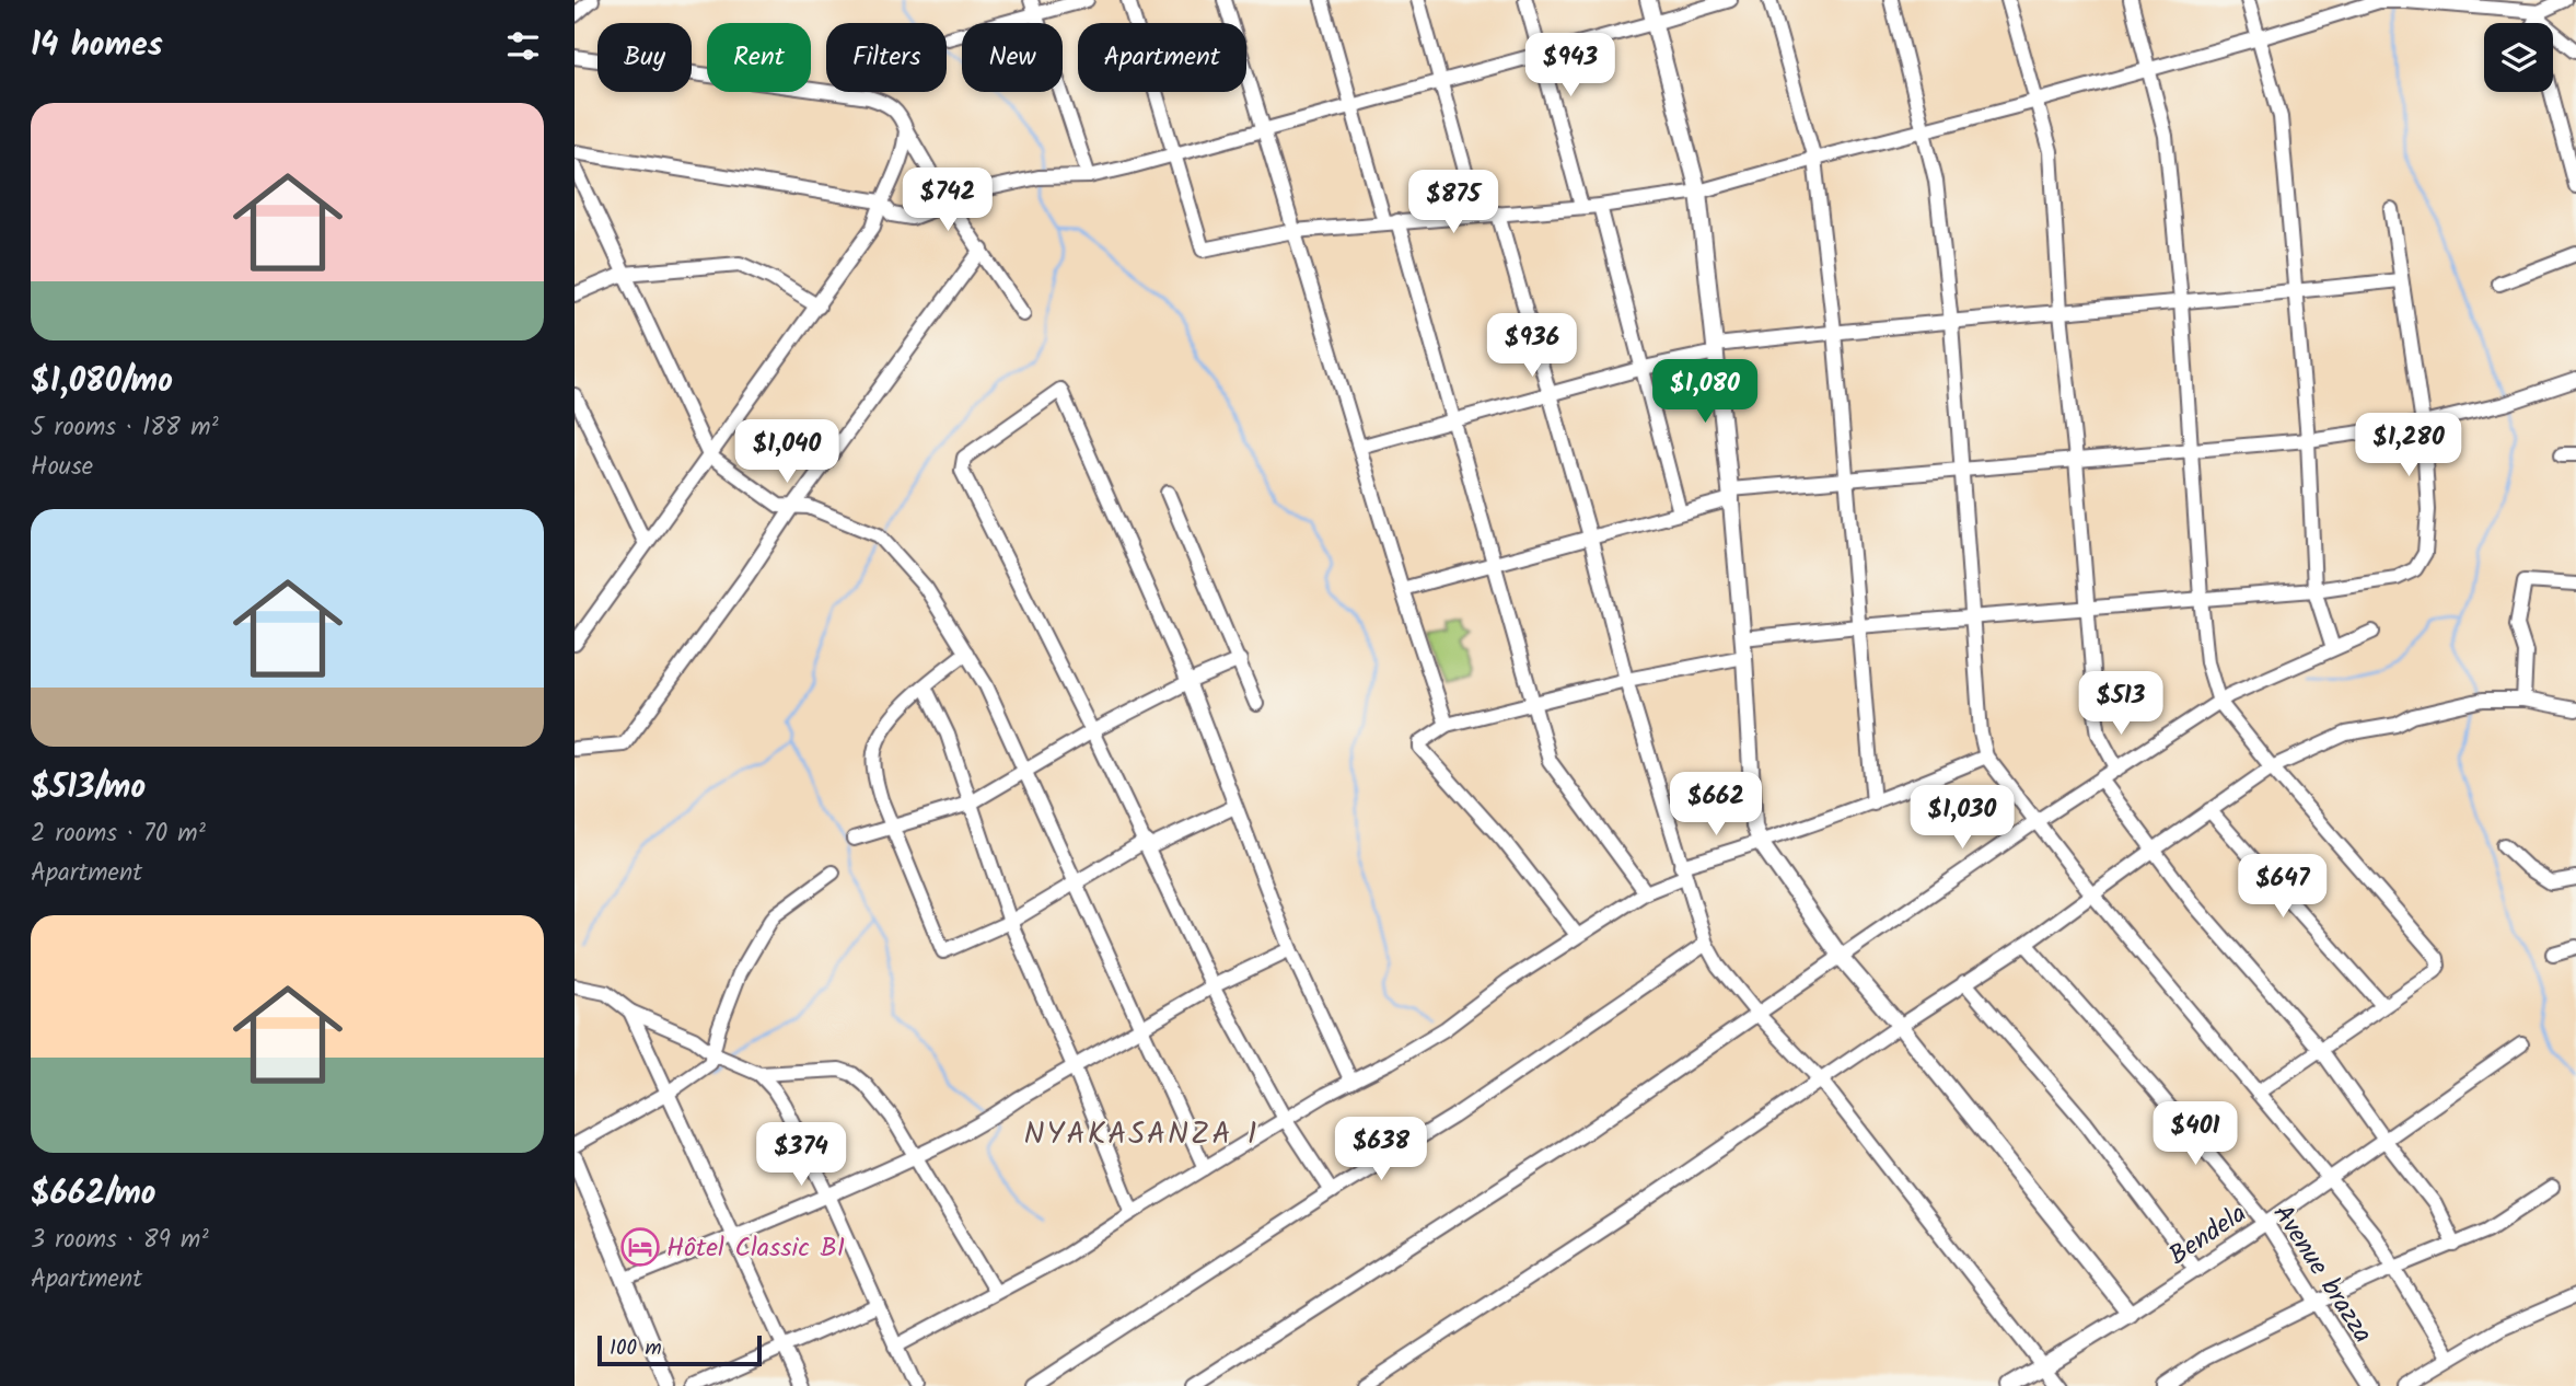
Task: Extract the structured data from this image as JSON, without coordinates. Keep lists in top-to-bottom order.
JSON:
{
  "streets": {
    "street": ["Bendela", "Avenue brazza"]
  },
  "crossings": [
    ["Bendela", "Avenue brazza"]
  ],
  "districts": ["NYAKASANZA 1"],
  "places": {
    "hotel": ["Hôtel Classic B1"]
  },
  "scale_bar": "100 m",
  "page": {
    "heading": "14 homes",
    "chip": [
      "Buy",
      "Rent",
      "Filters",
      "New",
      "Apartment"
    ],
    "price": [
      "$943",
      "$742",
      "$875",
      "$936",
      "$1,080",
      "$1,280",
      "$1,040",
      "$513",
      "$662",
      "$1,030",
      "$647",
      "$401",
      "$638",
      "$374"
    ],
    "list": [
      {
        "name": "$1,080/mo",
        "note": "5 rooms · 188 m² · House"
      },
      {
        "name": "$513/mo",
        "note": "2 rooms · 70 m² · Apartment"
      },
      {
        "name": "$662/mo",
        "note": "3 rooms · 89 m² · Apartment"
      }
    ],
    "scale": "100 m"
  }
}
